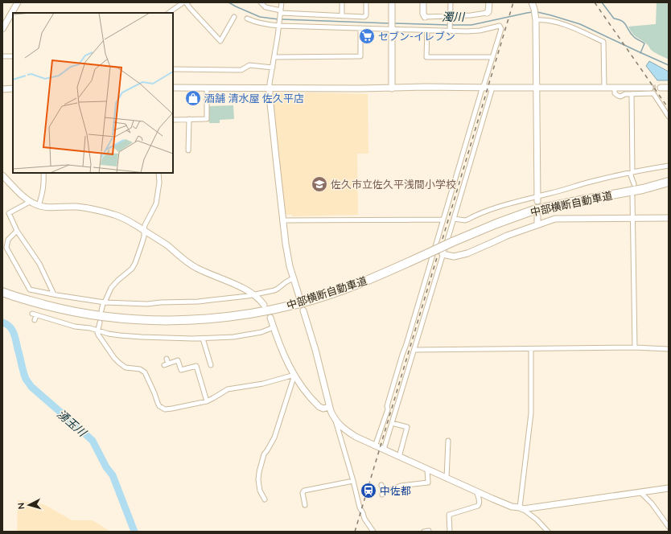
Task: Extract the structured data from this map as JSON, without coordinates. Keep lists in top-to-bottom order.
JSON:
{
  "streets": {
    "highway": ["中部横断自動車道"]
  },
  "water": ["濁川", "湧玉川"],
  "places": {
    "supermarket": ["セブン-イレブン"],
    "shop": ["酒舗 清水屋 佐久平店"],
    "school or university": ["佐久市立佐久平浅間小学校"],
    "station": ["中佐都"]
  },
  "north": "left"
}
